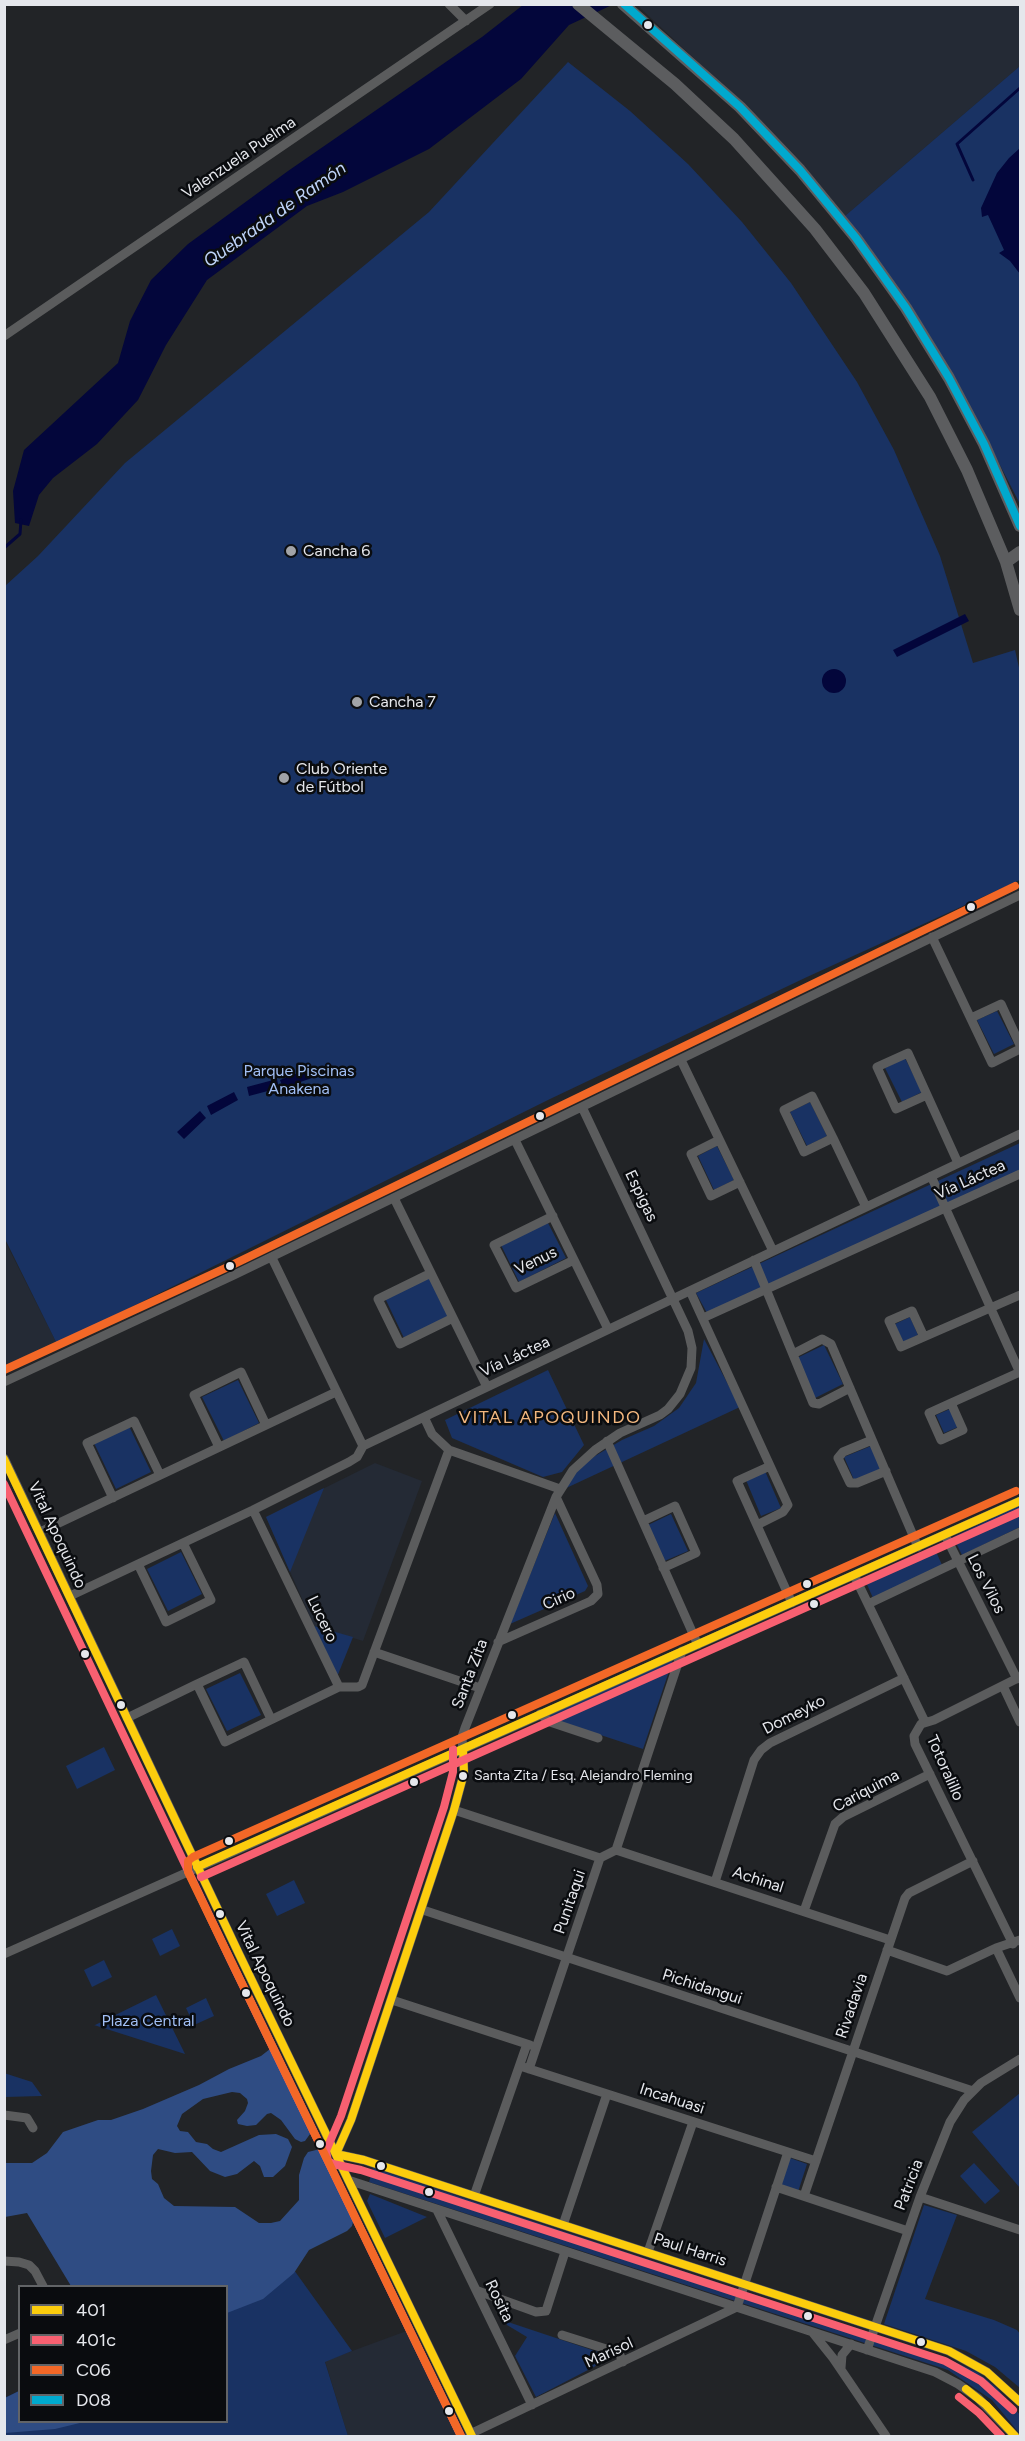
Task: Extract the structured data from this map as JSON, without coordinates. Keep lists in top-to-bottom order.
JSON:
{
  "streets": {
    "street": [
      "Valenzuela Puelma",
      "Vía Láctea",
      "Espigas",
      "Venus",
      "Vital Apoquindo",
      "Los Vilos",
      "Cirio",
      "Lucero",
      "Santa Zita",
      "Domeyko",
      "Totoralillo",
      "Cariquima",
      "Achinal",
      "Punitaqui",
      "Pichidangui",
      "Rivadavia",
      "Incahuasi",
      "Patricia",
      "Paul Harris",
      "Rosita",
      "Marisol"
    ]
  },
  "crossings": [
    ["Vía Láctea", "Espigas"],
    ["Vía Láctea", "Venus"],
    ["Vía Láctea", "Vital Apoquindo"],
    ["Vía Láctea", "Lucero"],
    ["Vía Láctea", "Santa Zita"],
    ["Espigas", "Santa Zita"],
    ["Vital Apoquindo", "Santa Zita"],
    ["Vital Apoquindo", "Paul Harris"],
    ["Vital Apoquindo", "Marisol"],
    ["Cirio", "Santa Zita"],
    ["Santa Zita", "Pichidangui"],
    ["Santa Zita", "Paul Harris"],
    ["Domeyko", "Totoralillo"],
    ["Domeyko", "Achinal"],
    ["Totoralillo", "Cariquima"],
    ["Totoralillo", "Rivadavia"],
    ["Cariquima", "Achinal"],
    ["Achinal", "Punitaqui"],
    ["Achinal", "Rivadavia"],
    ["Punitaqui", "Pichidangui"],
    ["Punitaqui", "Incahuasi"],
    ["Punitaqui", "Paul Harris"],
    ["Pichidangui", "Rivadavia"],
    ["Pichidangui", "Patricia"],
    ["Rivadavia", "Incahuasi"],
    ["Patricia", "Paul Harris"],
    ["Rosita", "Marisol"]
  ],
  "districts": ["VITAL APOQUINDO"],
  "water": ["Quebrada de Ramón"],
  "parks": ["Parque Piscinas Anakena", "Plaza Central"],
  "places": [
    "Cancha 6",
    "Cancha 7",
    "Club Oriente de Fútbol",
    "Santa Zita / Esq. Alejandro Fleming"
  ],
  "lines": [
    "transit line D08",
    "transit line C06",
    "transit line 401",
    "transit line 401c"
  ],
  "legend": [
    "401",
    "401c",
    "C06",
    "D08"
  ]
}
